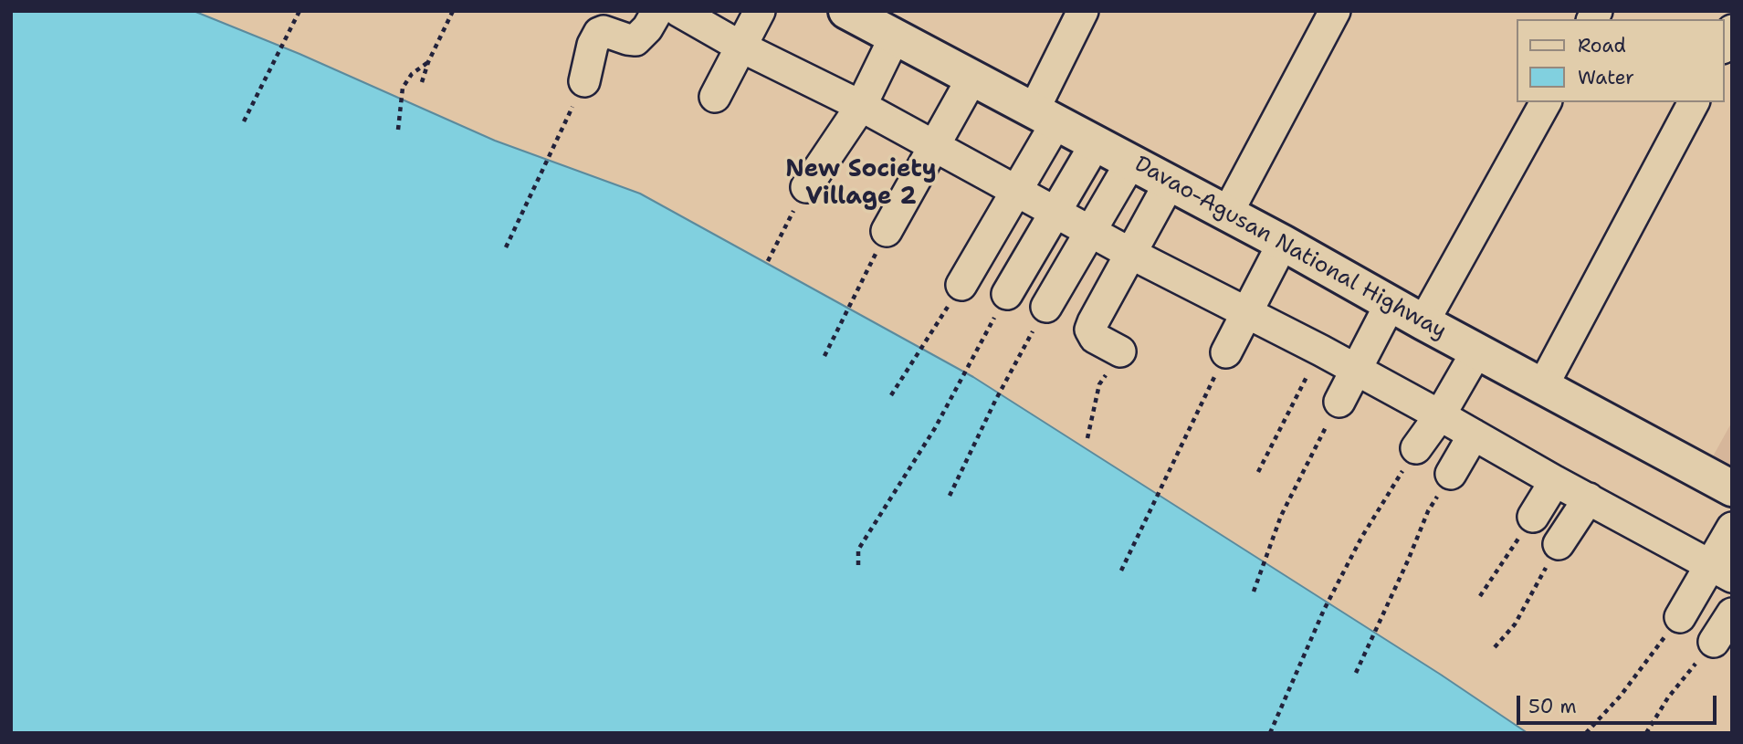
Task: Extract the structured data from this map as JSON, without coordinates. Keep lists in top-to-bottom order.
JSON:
{
  "streets": {
    "highway": ["Davao-Agusan National Highway"]
  },
  "districts": ["New Society Village 2"],
  "legend": ["Road", "Water"],
  "scale_bar": "50 m"
}
